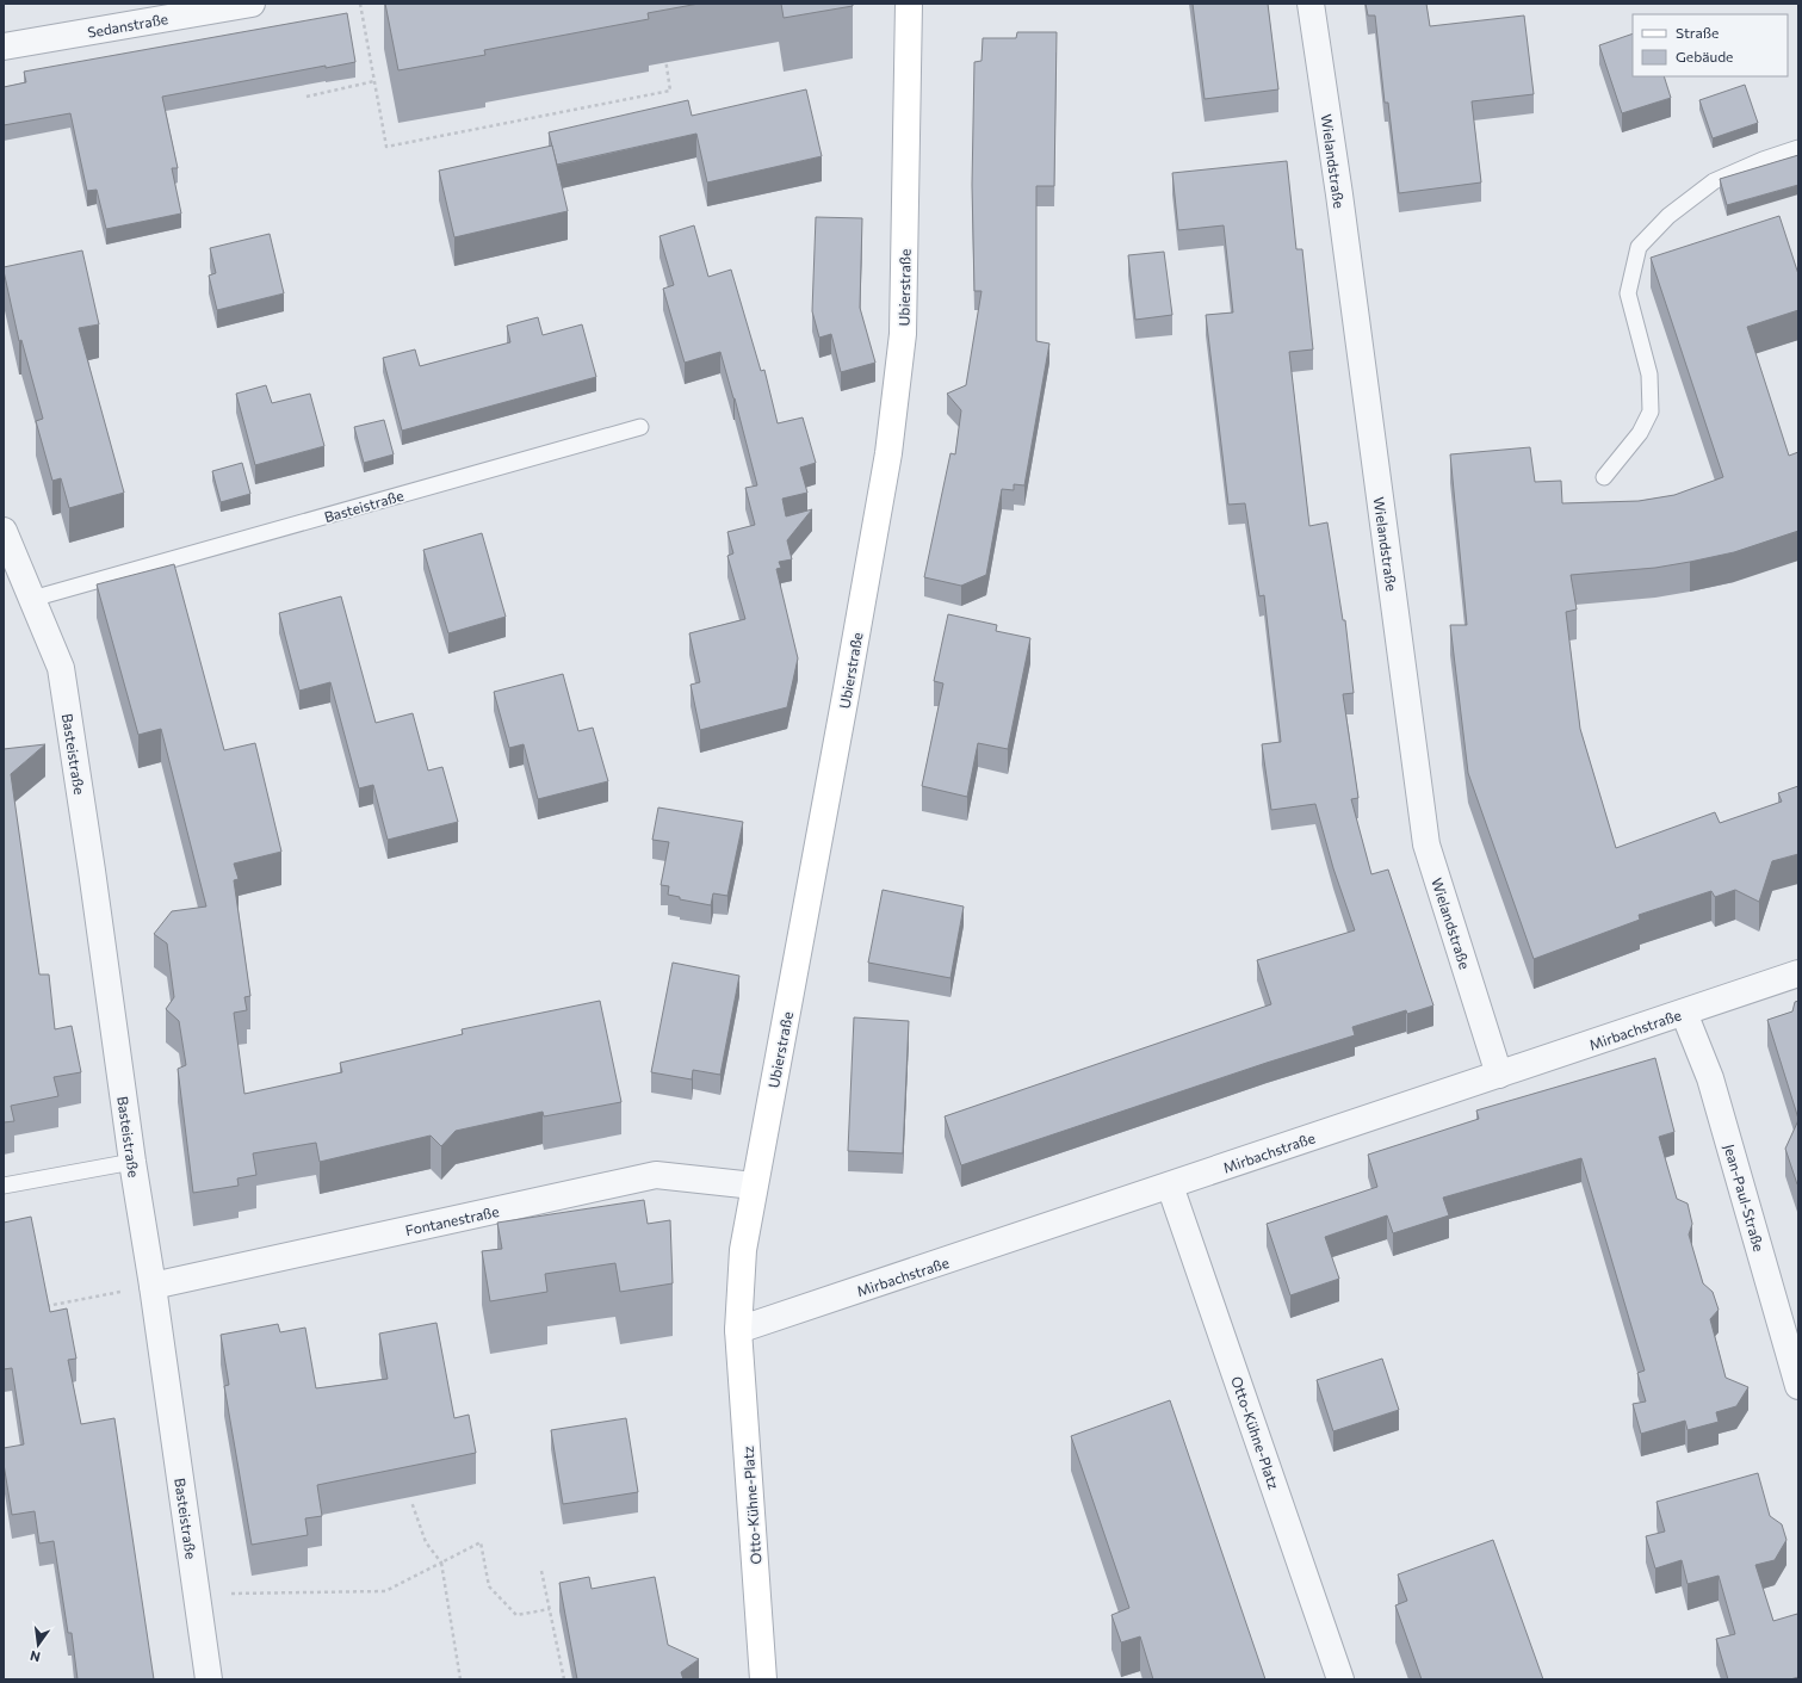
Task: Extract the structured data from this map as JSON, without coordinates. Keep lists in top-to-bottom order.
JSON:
{
  "streets": {
    "main road": ["Ubierstraße", "Otto-Kühne-Platz"],
    "street": [
      "Sedanstraße",
      "Wielandstraße",
      "Basteistraße",
      "Mirbachstraße",
      "Jean-Paul-Straße",
      "Fontanestraße"
    ]
  },
  "crossings": [
    ["Wielandstraße", "Mirbachstraße"],
    ["Ubierstraße", "Mirbachstraße"],
    ["Ubierstraße", "Fontanestraße"],
    ["Ubierstraße", "Otto-Kühne-Platz"],
    ["Basteistraße", "Fontanestraße"],
    ["Mirbachstraße", "Jean-Paul-Straße"],
    ["Mirbachstraße", "Otto-Kühne-Platz"]
  ],
  "legend": ["Straße", "Gebäude"],
  "north": "bottom"
}
